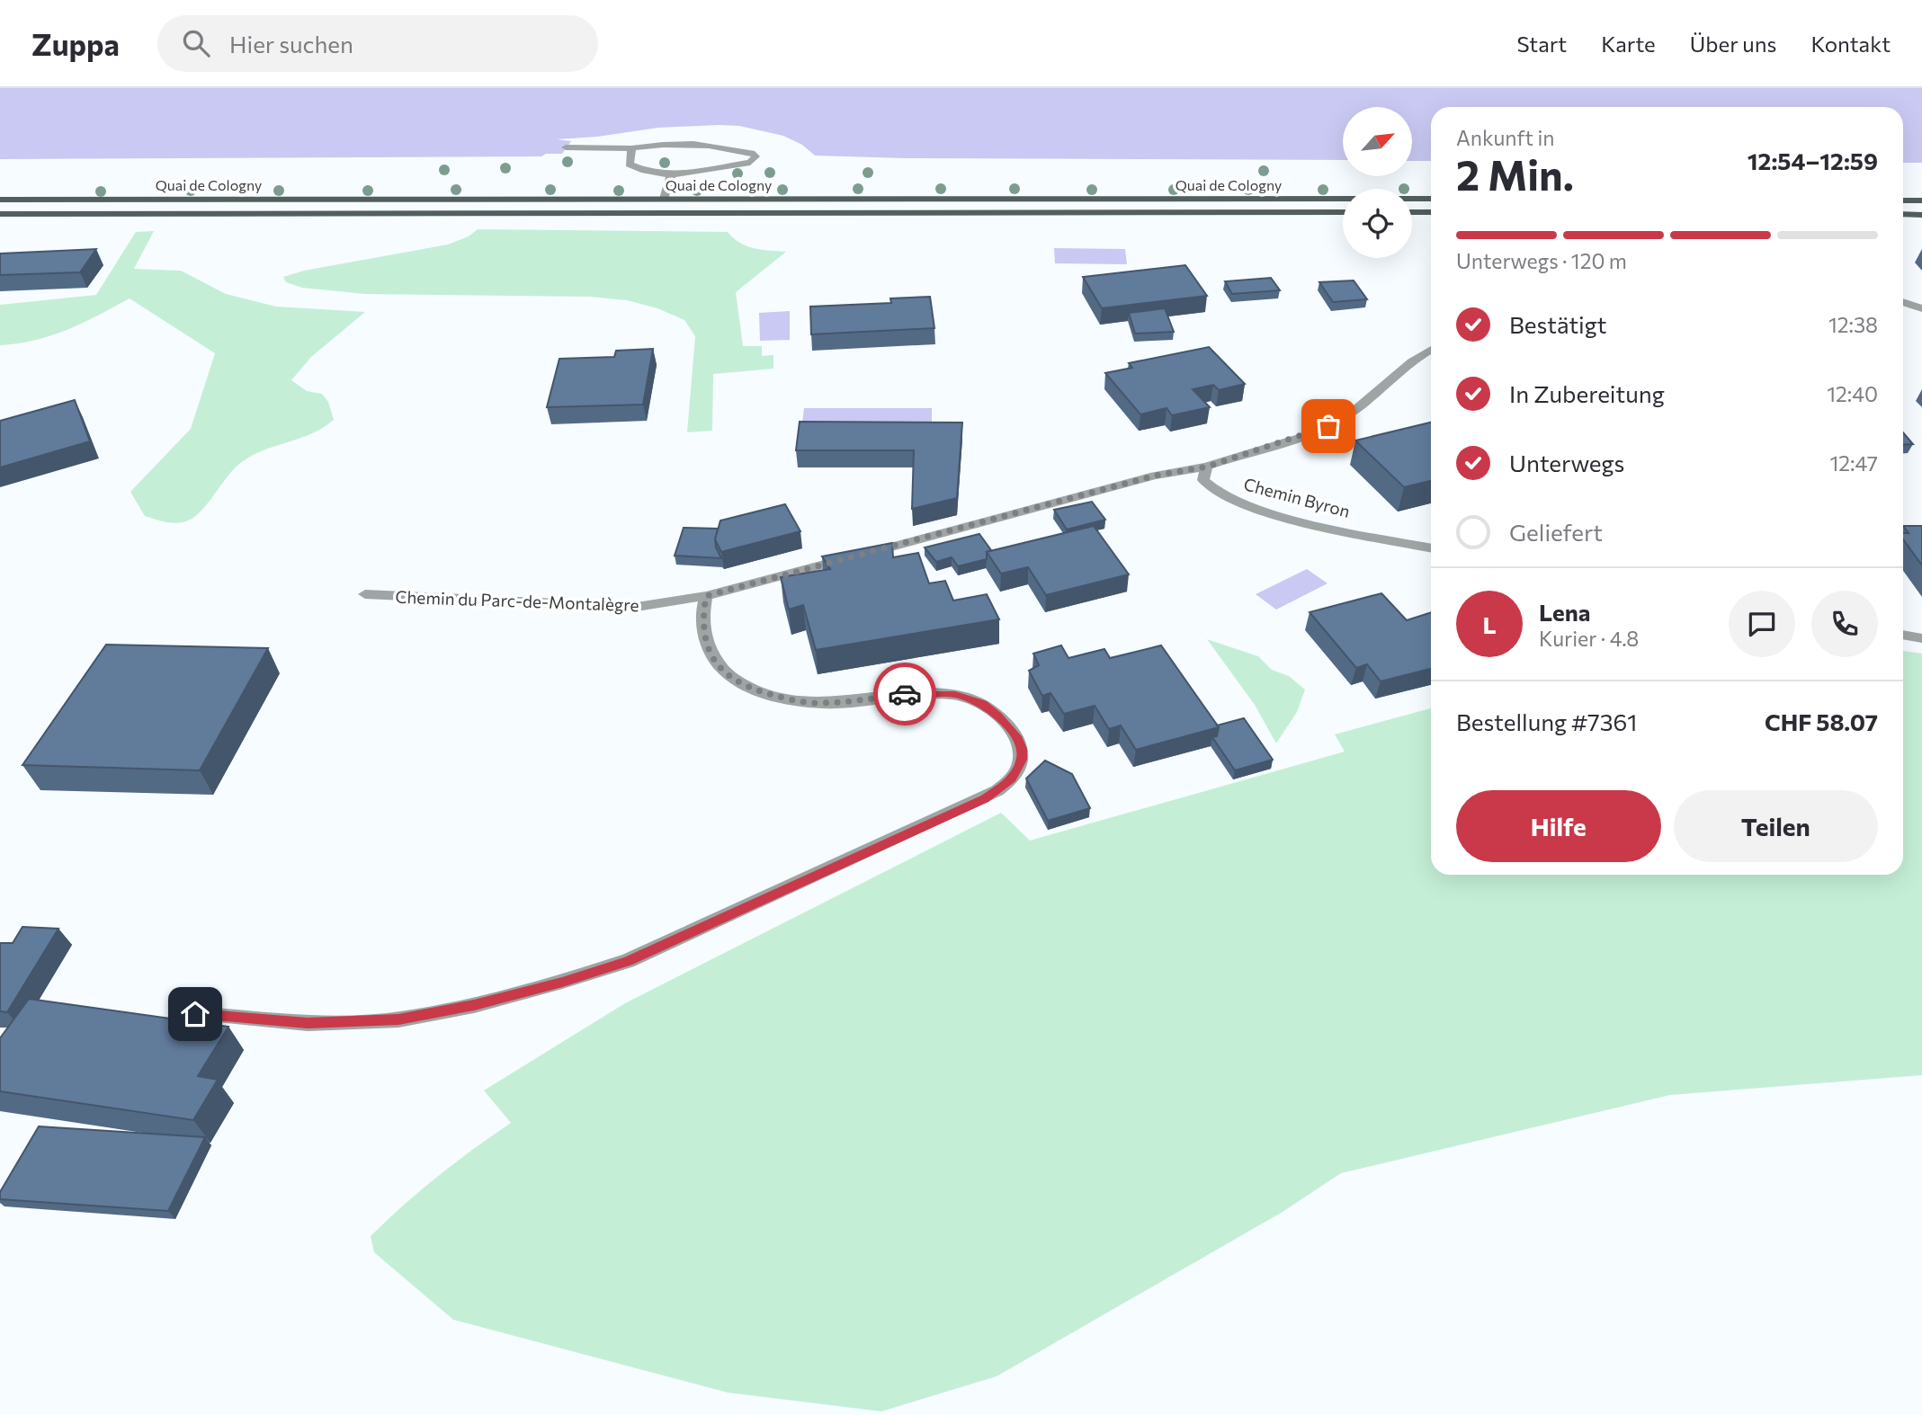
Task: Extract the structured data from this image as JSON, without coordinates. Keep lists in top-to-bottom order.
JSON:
{
  "streets": {
    "main road": ["Quai de Cologny"],
    "street": ["Chemin Byron", "Chemin du Parc-de-Montalègre"]
  },
  "crossings": [
    ["Chemin Byron", "Chemin du Parc-de-Montalègre"]
  ],
  "north": "top right",
  "page": {
    "header": "Zuppa",
    "search": "Hier suchen",
    "nav": [
      "Start",
      "Karte",
      "Über uns",
      "Kontakt"
    ],
    "heading": ["2 Min.", "Ankunft in", "12:54–12:59"],
    "panel": [
      "Lena",
      "Kurier · 4.8",
      "Bestellung #7361",
      "CHF 58.07"
    ],
    "bar": "Unterwegs · 120 m",
    "list": [
      ["Bestätigt", "12:38"],
      ["In Zubereitung", "12:40"],
      ["Unterwegs", "12:47"],
      "Geliefert"
    ],
    "round": "L",
    "buttons": ["Hilfe", "Teilen"]
  }
}
